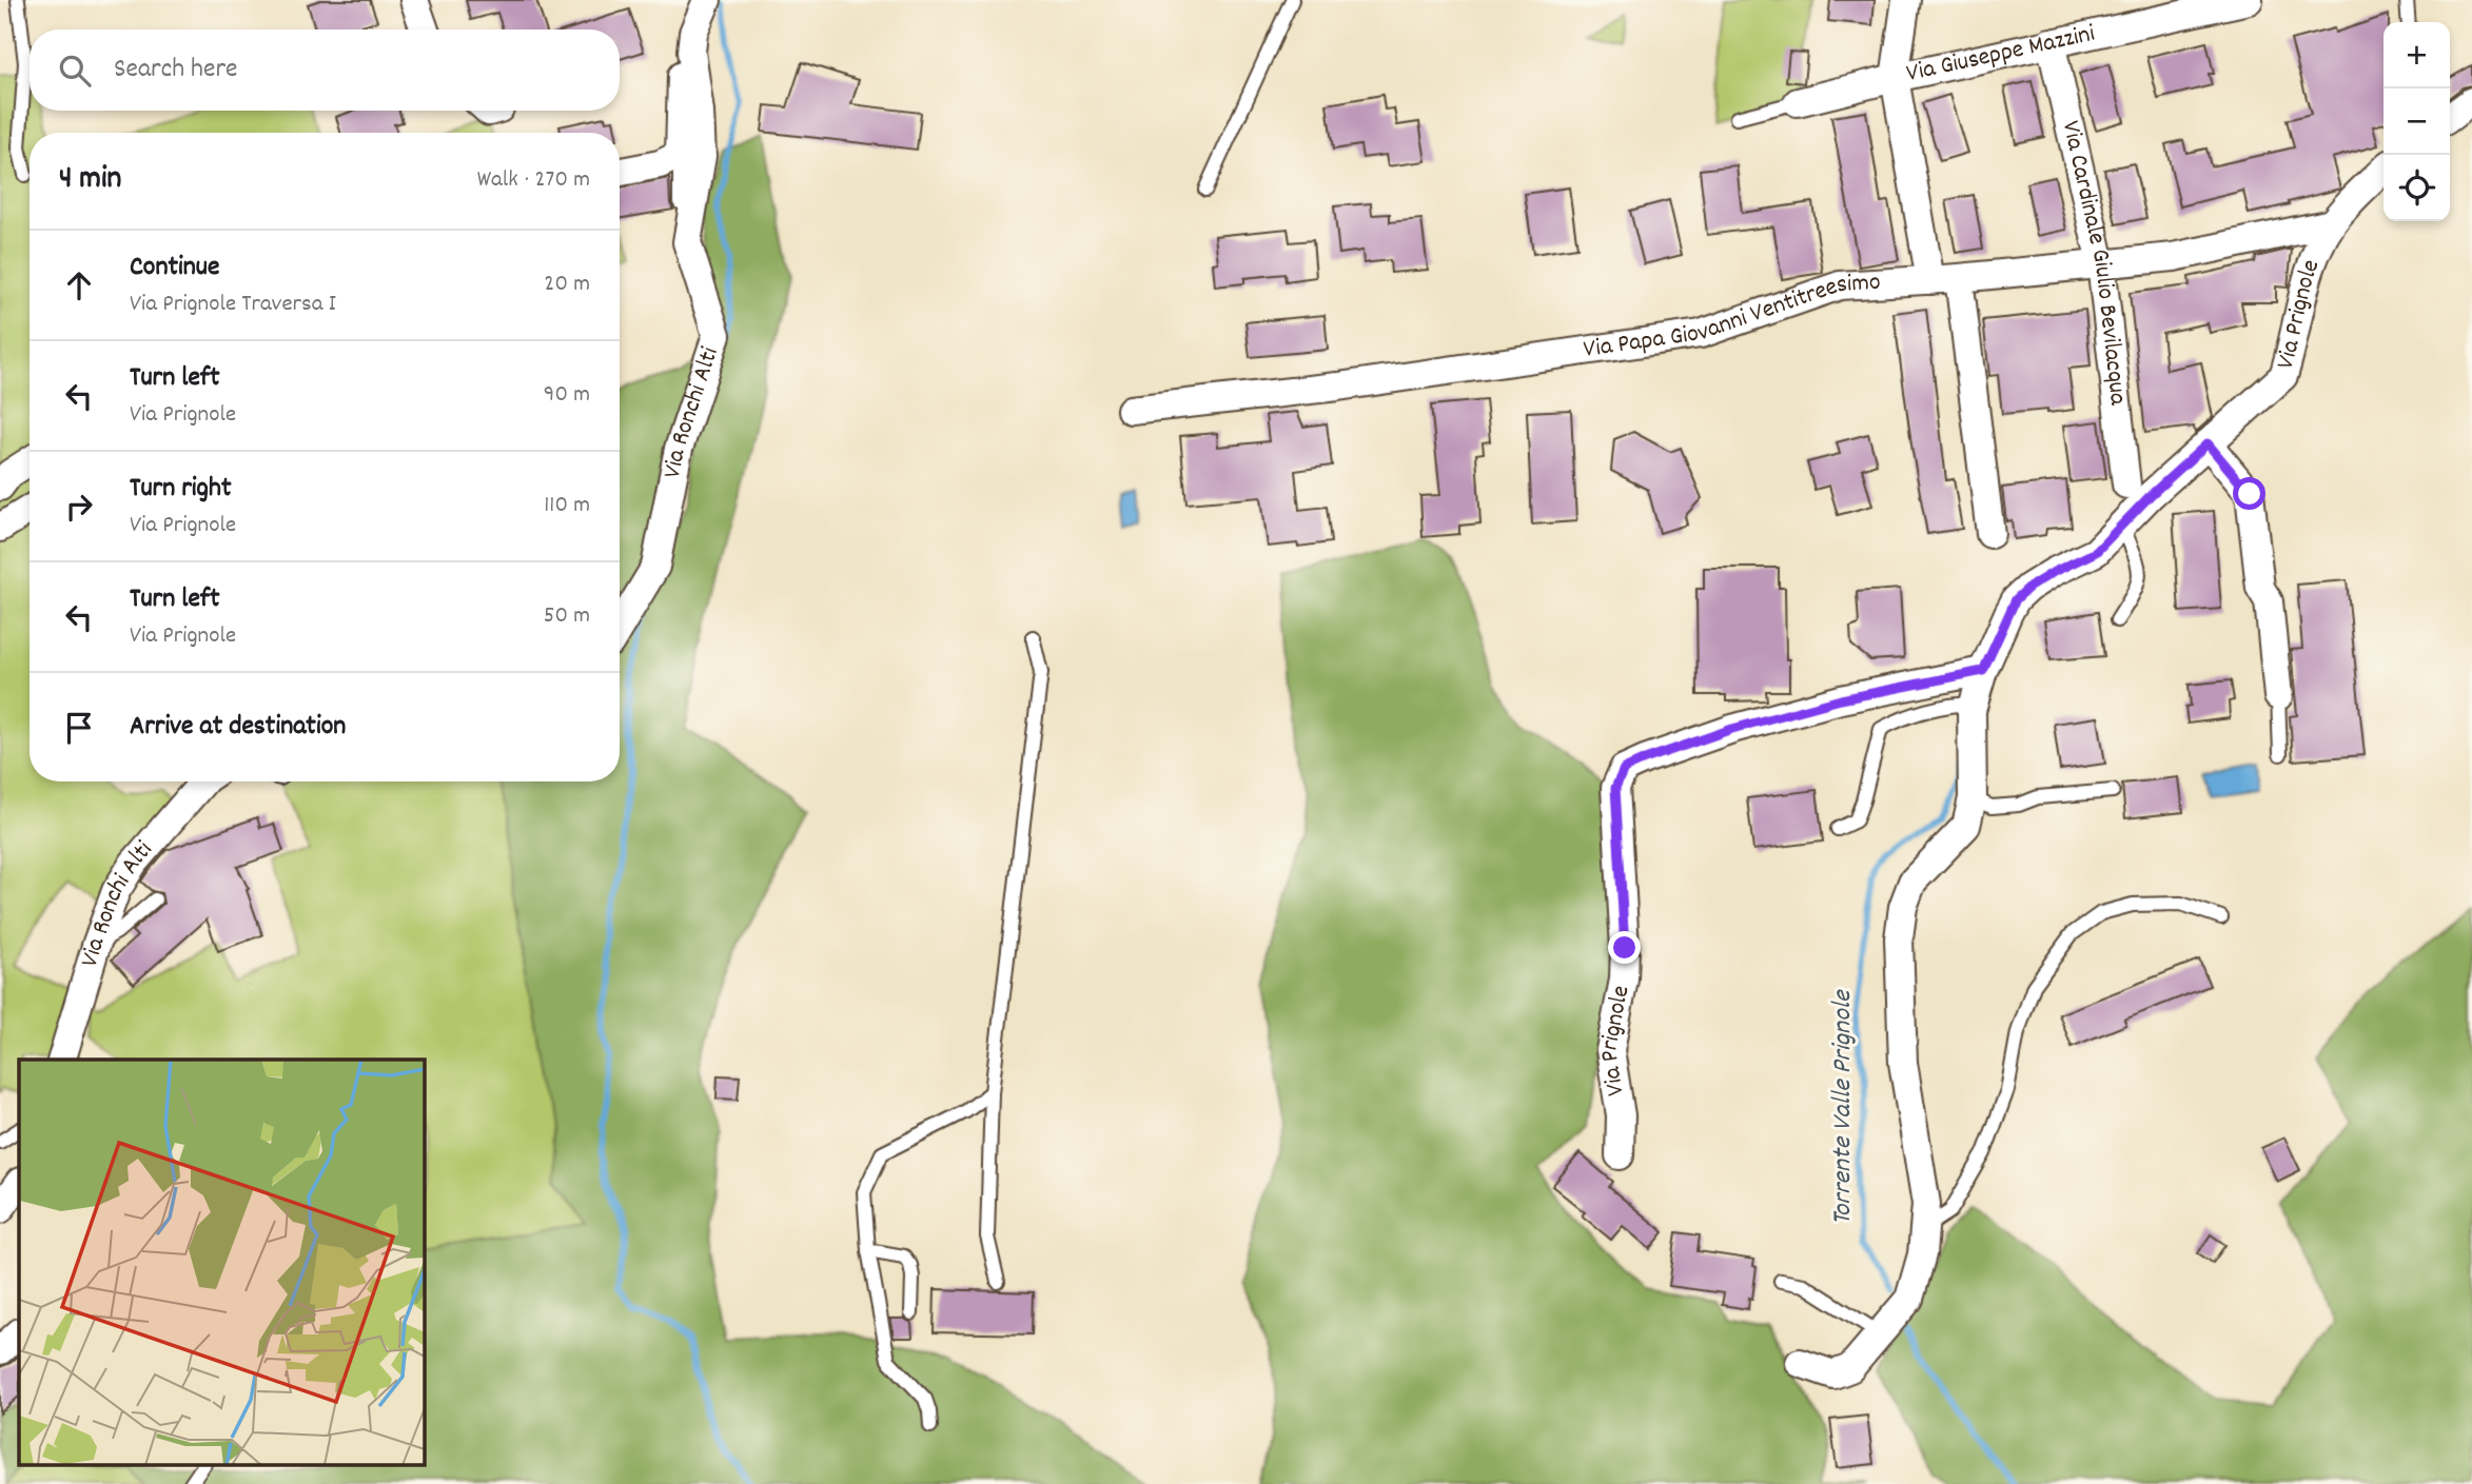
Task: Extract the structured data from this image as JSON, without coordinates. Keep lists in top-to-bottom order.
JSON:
{
  "streets": {
    "street": [
      "Via Giuseppe Mazzini",
      "Via Cardinale Giulio Bevilacqua",
      "Via Prignole",
      "Via Papa Giovanni Ventitreesimo",
      "Via Ronchi Alti"
    ]
  },
  "crossings": [
    ["Via Giuseppe Mazzini", "Via Cardinale Giulio Bevilacqua"],
    ["Via Cardinale Giulio Bevilacqua", "Via Papa Giovanni Ventitreesimo"],
    ["Via Prignole", "Via Papa Giovanni Ventitreesimo"]
  ],
  "water": ["Torrente Valle Prignole"],
  "page": {
    "map_buttons": ["+", "−"],
    "search": "Search here",
    "heading": ["4 min", "Walk · 270 m"],
    "list": [
      ["Continue", "Via Prignole Traversa I", "20 m"],
      ["Turn left", "Via Prignole", "90 m"],
      ["Turn right", "Via Prignole", "110 m"],
      ["Turn left", "Via Prignole", "50 m"],
      "Arrive at destination"
    ]
  }
}
